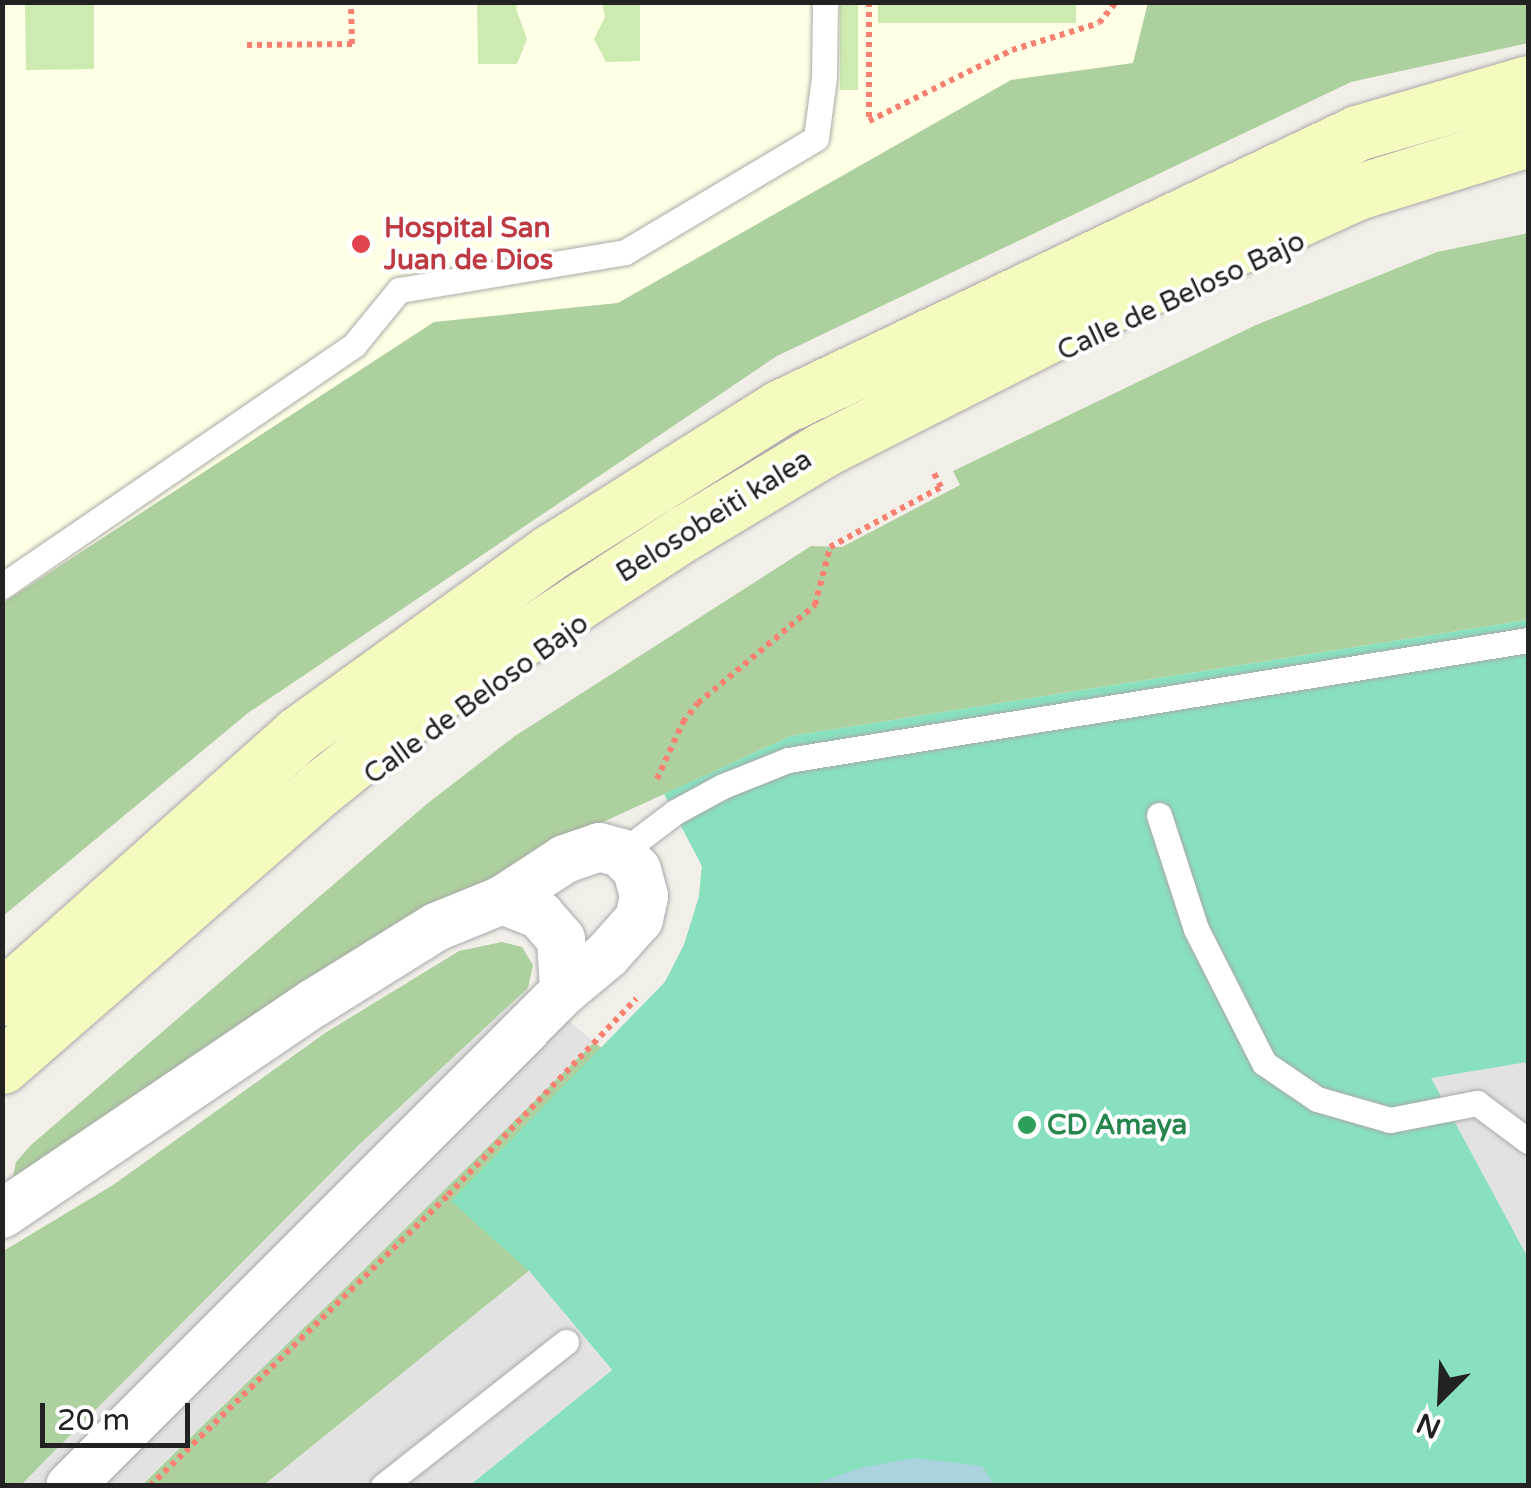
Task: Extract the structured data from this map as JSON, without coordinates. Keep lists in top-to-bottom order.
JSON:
{
  "streets": {
    "main road": ["Belosobeiti kalea"]
  },
  "places": ["Hospital San Juan de Dios", "CD Amaya"],
  "scale_bar": "20 m",
  "north": "bottom left"
}
